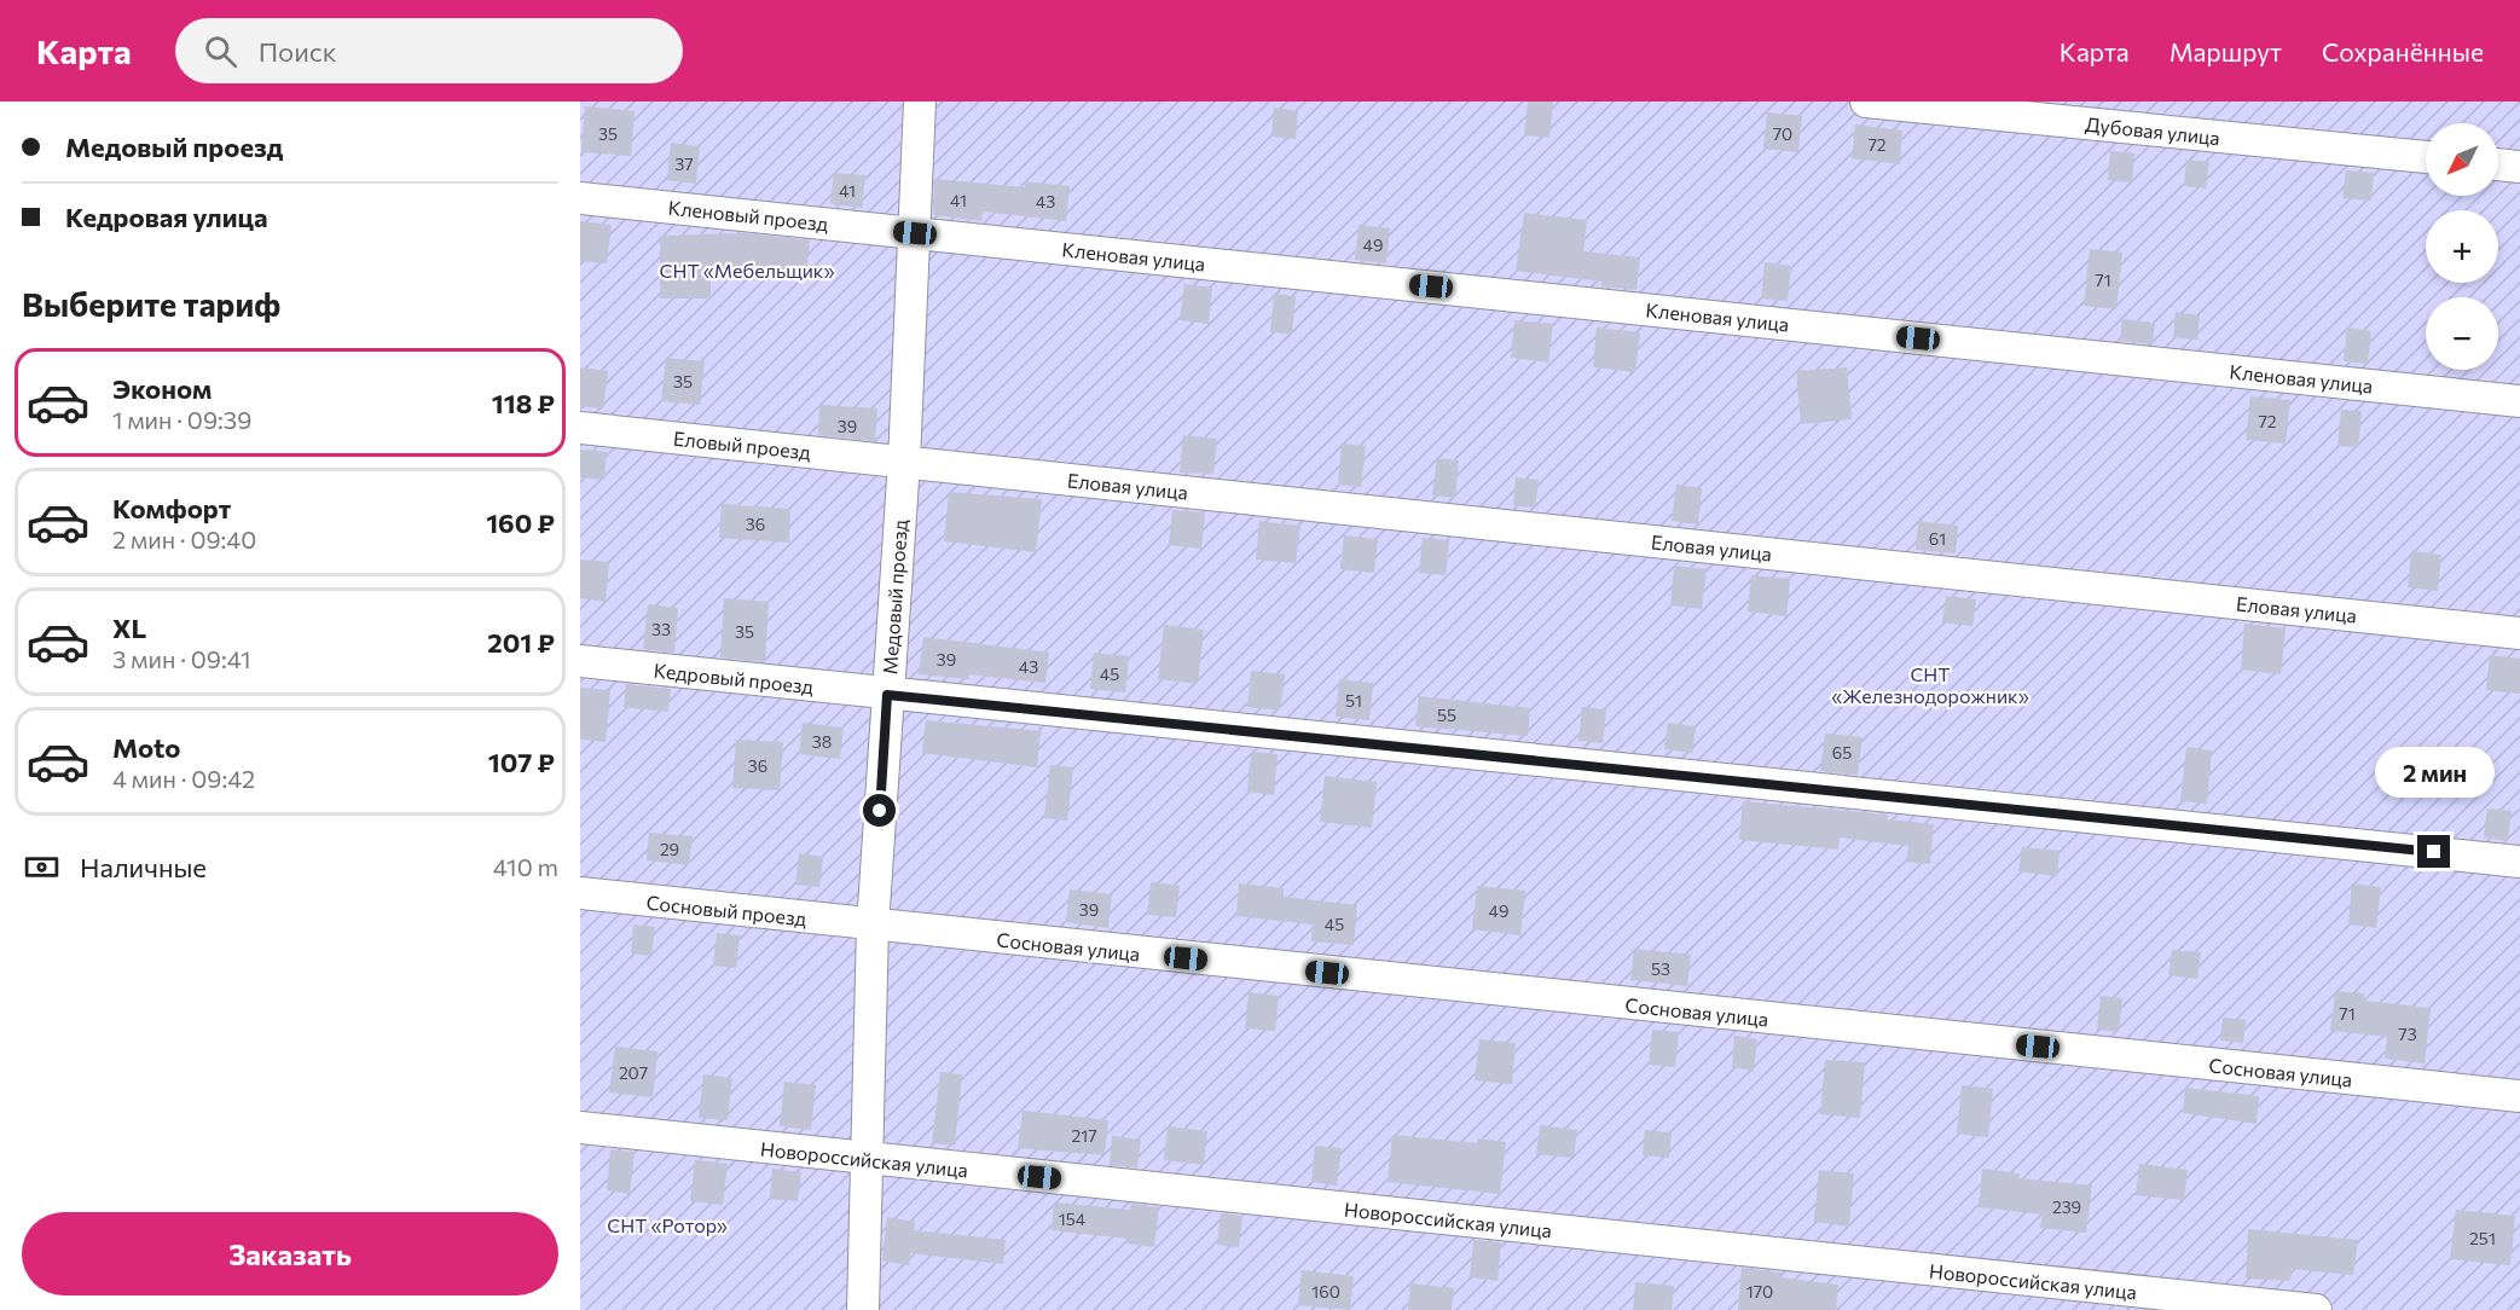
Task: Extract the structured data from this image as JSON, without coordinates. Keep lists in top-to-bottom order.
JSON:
{
  "streets": {
    "street": [
      "Дубовая улица",
      "Кленовый проезд",
      "Кленовая улица",
      "Еловый проезд",
      "Еловая улица",
      "Медовый проезд",
      "Кедровый проезд",
      "Сосновый проезд",
      "Сосновая улица",
      "Новороссийская улица"
    ]
  },
  "crossings": [
    ["Кленовый проезд", "Кленовая улица"],
    ["Кленовый проезд", "Медовый проезд"],
    ["Кленовая улица", "Медовый проезд"],
    ["Еловый проезд", "Еловая улица"],
    ["Еловый проезд", "Медовый проезд"],
    ["Еловая улица", "Медовый проезд"],
    ["Медовый проезд", "Кедровый проезд"],
    ["Медовый проезд", "Сосновый проезд"],
    ["Медовый проезд", "Сосновая улица"],
    ["Медовый проезд", "Новороссийская улица"],
    ["Сосновый проезд", "Сосновая улица"]
  ],
  "parks": ["СНТ «Мебельщик»", "СНТ «Железнодорожник»", "СНТ «Ротор»"],
  "house_numbers": [
    "35",
    "70",
    "72",
    "37",
    "41",
    "41",
    "43",
    "49",
    "71",
    "35",
    "72",
    "39",
    "36",
    "61",
    "33",
    "35",
    "39",
    "43",
    "45",
    "51",
    "55",
    "38",
    "65",
    "36",
    "29",
    "39",
    "49",
    "45",
    "53",
    "71",
    "73",
    "207",
    "217",
    "239",
    "154",
    "251",
    "160",
    "170"
  ],
  "north": "bottom left",
  "page": {
    "header": "Карта",
    "search": "Поиск",
    "nav": ["Карта", "Маршрут", "Сохранённые"],
    "banner": ["Медовый проезд", "Кедровая улица"],
    "map_buttons": ["+", "−"],
    "heading": "Выберите тариф",
    "list": [
      {
        "name": "Эконом",
        "note": "1 мин · 09:39",
        "value": "118 ₽"
      },
      {
        "name": "Комфорт",
        "note": "2 мин · 09:40",
        "value": "160 ₽"
      },
      {
        "name": "XL",
        "note": "3 мин · 09:41",
        "value": "201 ₽"
      },
      {
        "name": "Moto",
        "note": "4 мин · 09:42",
        "value": "107 ₽"
      }
    ],
    "bubble": "2 мин",
    "pay": ["Наличные", "410 m"],
    "buttons": "Заказать"
  }
}
